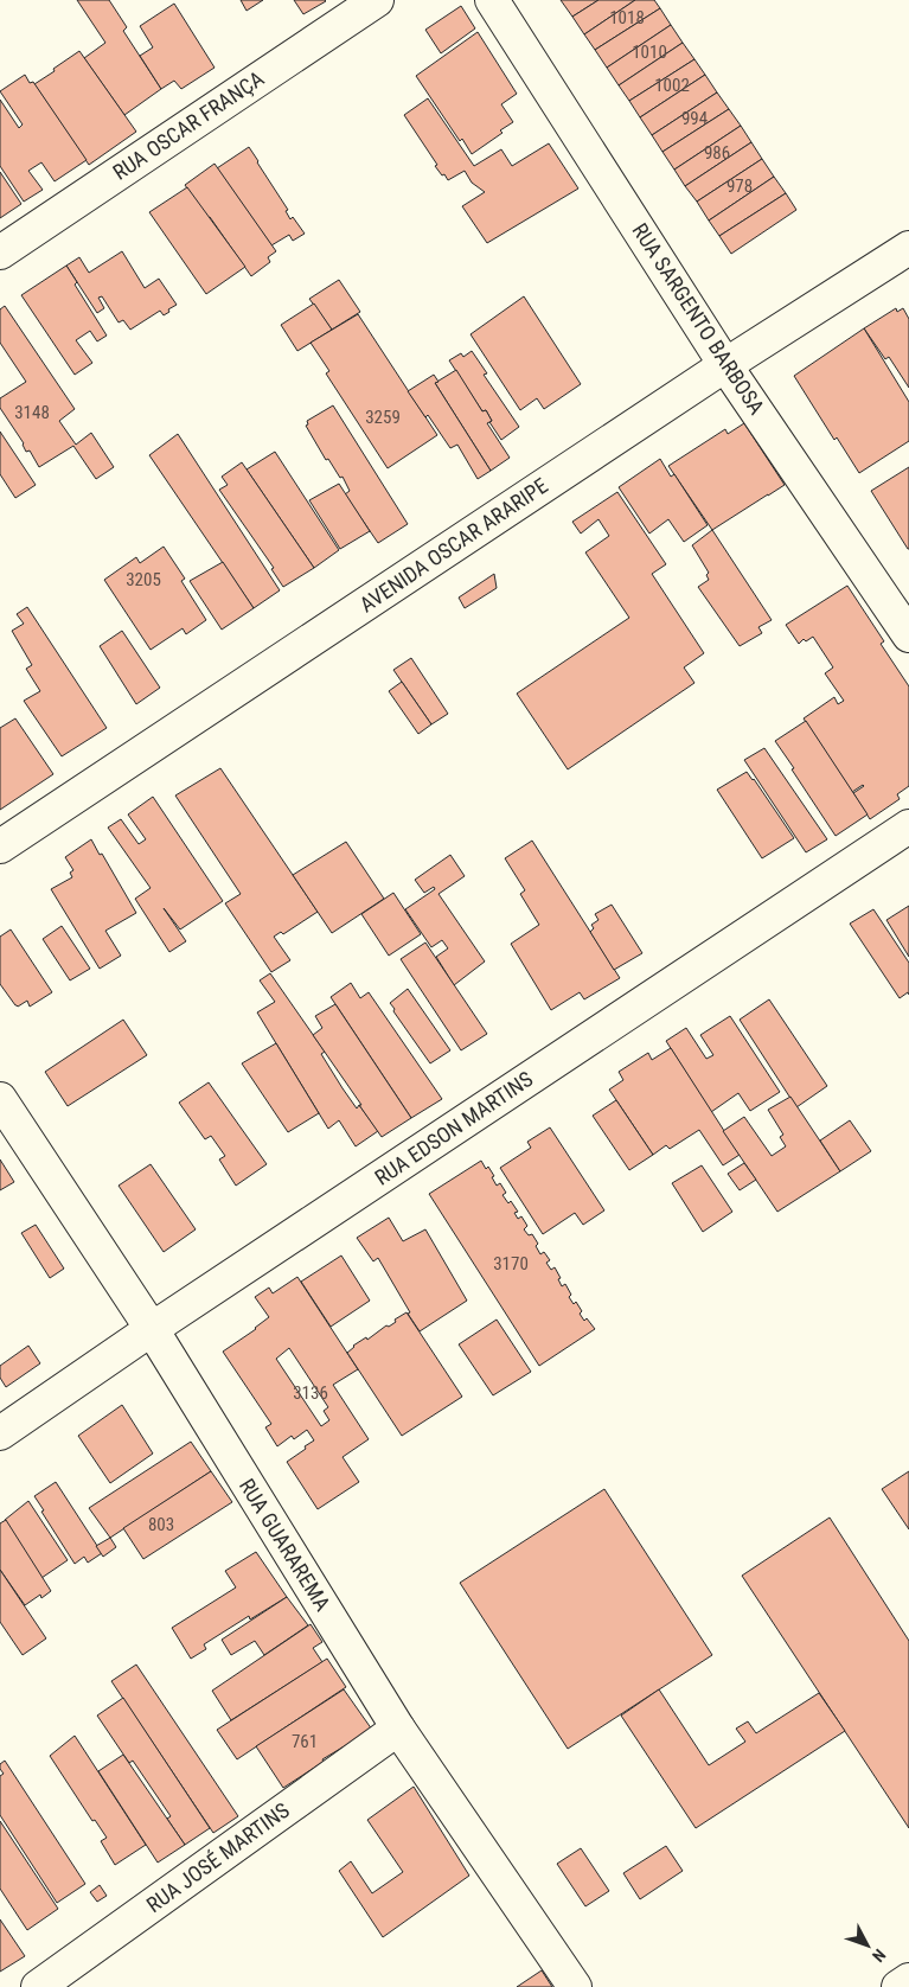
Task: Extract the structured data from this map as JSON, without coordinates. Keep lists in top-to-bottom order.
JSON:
{
  "streets": {
    "street": [
      "RUA OSCAR FRANÇA",
      "RUA SARGENTO BARBOSA",
      "AVENIDA OSCAR ARARIPE",
      "RUA EDSON MARTINS",
      "RUA GUARAREMA",
      "RUA JOSÉ MARTINS"
    ]
  },
  "crossings": [
    ["RUA SARGENTO BARBOSA", "AVENIDA OSCAR ARARIPE"],
    ["RUA EDSON MARTINS", "RUA GUARAREMA"],
    ["RUA GUARAREMA", "RUA JOSÉ MARTINS"]
  ],
  "house_numbers": [
    "1018",
    "1010",
    "1002",
    "994",
    "986",
    "978",
    "3148",
    "3259",
    "3205",
    "3170",
    "3136",
    "803",
    "761"
  ],
  "north": "bottom right"
}
